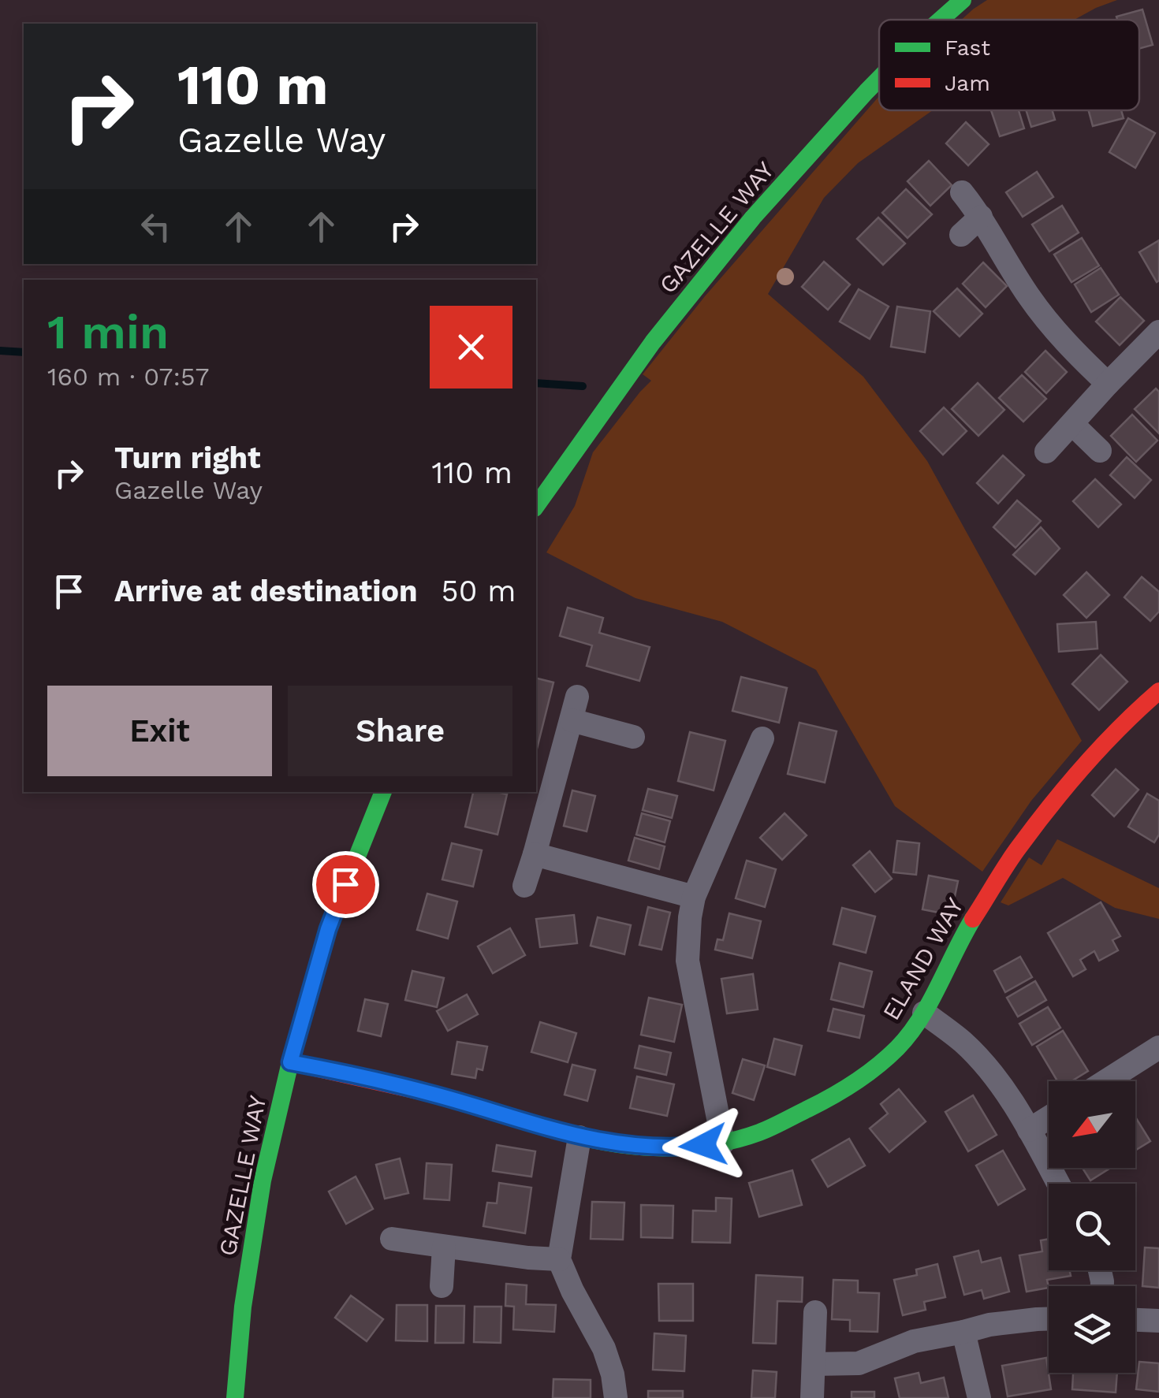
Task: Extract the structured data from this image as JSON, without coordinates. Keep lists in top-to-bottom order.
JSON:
{
  "streets": {
    "street": ["GAZELLE WAY", "ELAND WAY"]
  },
  "crossings": [
    ["GAZELLE WAY", "ELAND WAY"]
  ],
  "legend": ["Fast", "Jam"],
  "north": "bottom left",
  "page": {
    "turn": ["110 m", "Gazelle Way"],
    "heading": ["1 min", "160 m · 07:57"],
    "list": [
      {
        "name": "Turn right",
        "note": "Gazelle Way",
        "value": "110 m"
      },
      {
        "name": "Arrive at destination",
        "value": "50 m"
      }
    ],
    "buttons": ["Exit", "Share"]
  }
}
